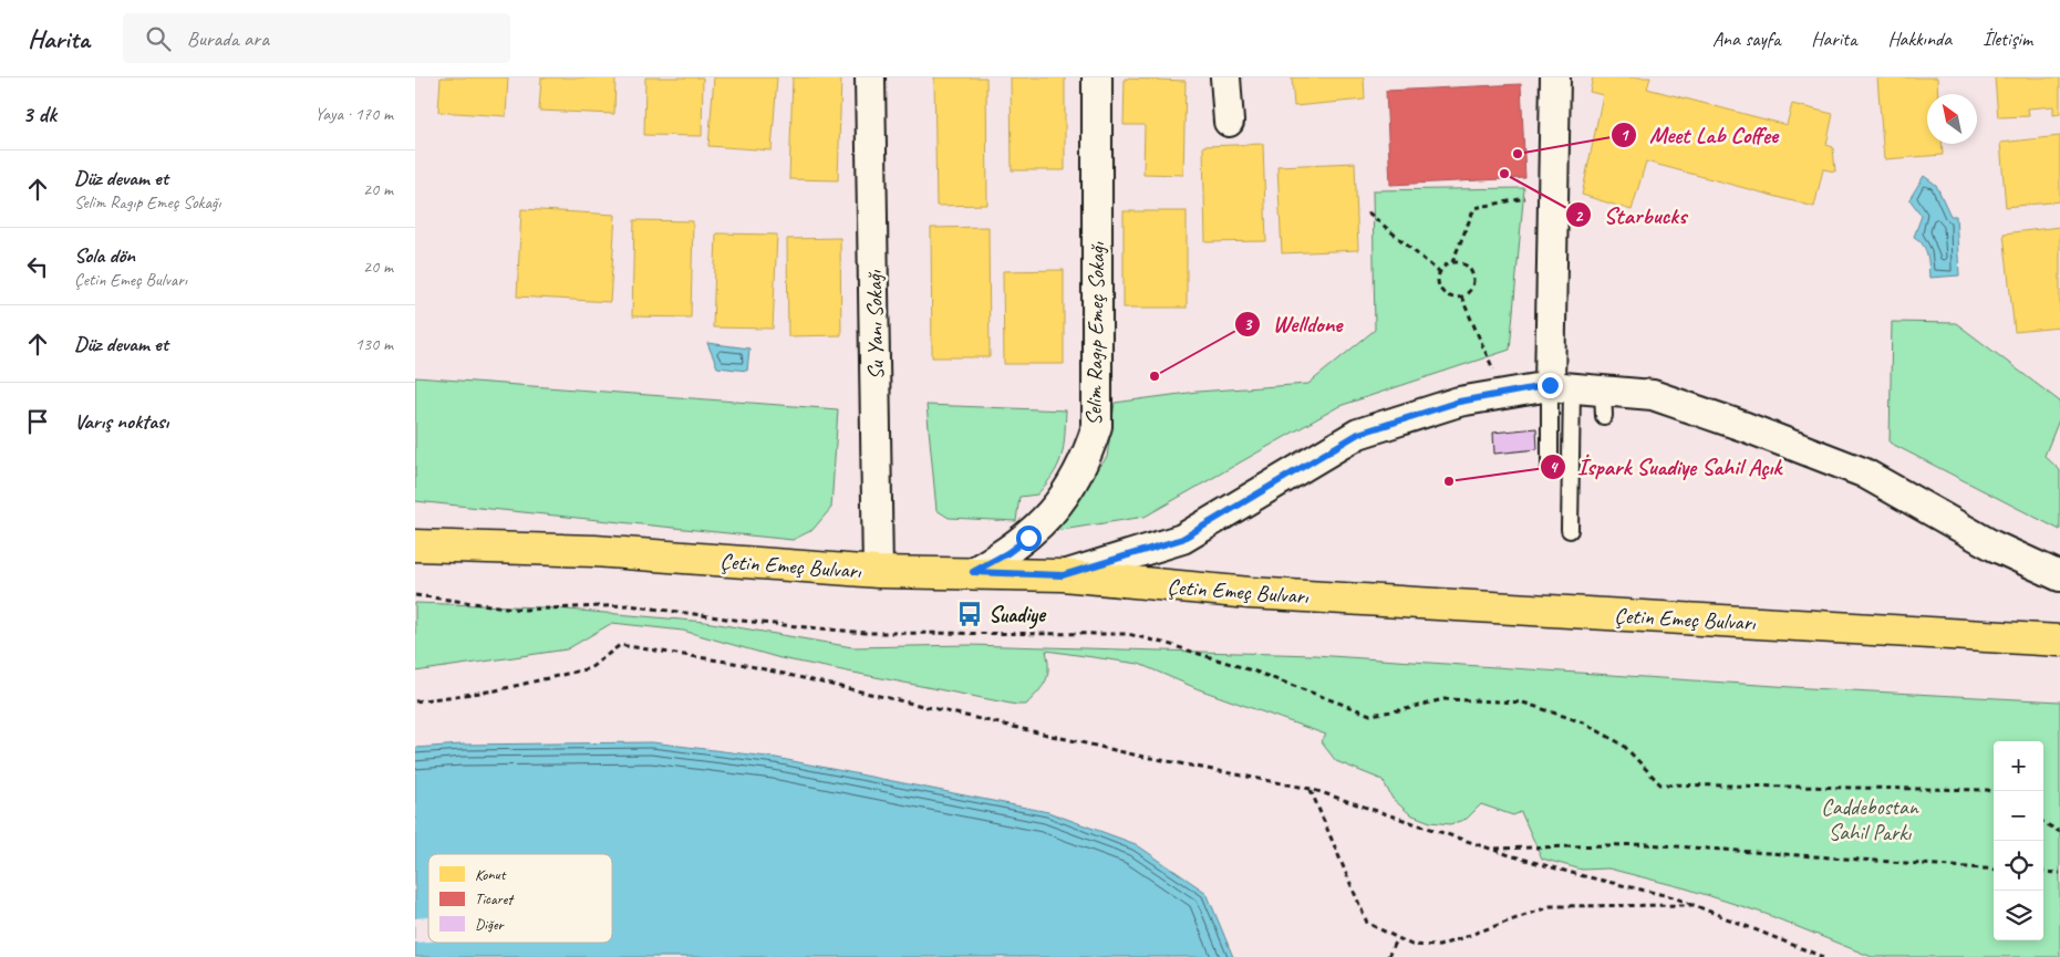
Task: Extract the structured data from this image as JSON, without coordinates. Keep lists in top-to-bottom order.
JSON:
{
  "streets": {
    "main road": ["Çetin Emeç Bulvarı"],
    "street": ["Su Yanı Sokağı", "Selim Ragıp Emeç Sokağı"]
  },
  "crossings": [
    ["Su Yanı Sokağı", "Çetin Emeç Bulvarı"],
    ["Selim Ragıp Emeç Sokağı", "Çetin Emeç Bulvarı"]
  ],
  "parks": ["Caddebostan Sahil Parkı"],
  "places": {
    "other": [
      "Meet Lab Coffee",
      "Starbucks",
      "Welldone",
      "İspark Suadiye Sahil Açık"
    ],
    "bus stop": ["Suadiye"]
  },
  "legend": ["Konut", "Ticaret", "Diğer"],
  "north": "top left",
  "page": {
    "header": "Harita",
    "search": "Burada ara",
    "nav": [
      "Ana sayfa",
      "Harita",
      "Hakkında",
      "İletişim"
    ],
    "heading": ["3 dk", "Yaya · 170 m"],
    "list": [
      ["Düz devam et", "Selim Ragıp Emeç Sokağı", "20 m"],
      ["Sola dön", "Çetin Emeç Bulvarı", "20 m"],
      ["Düz devam et", "130 m"],
      "Varış noktası"
    ],
    "map_buttons": ["+", "−"]
  }
}
